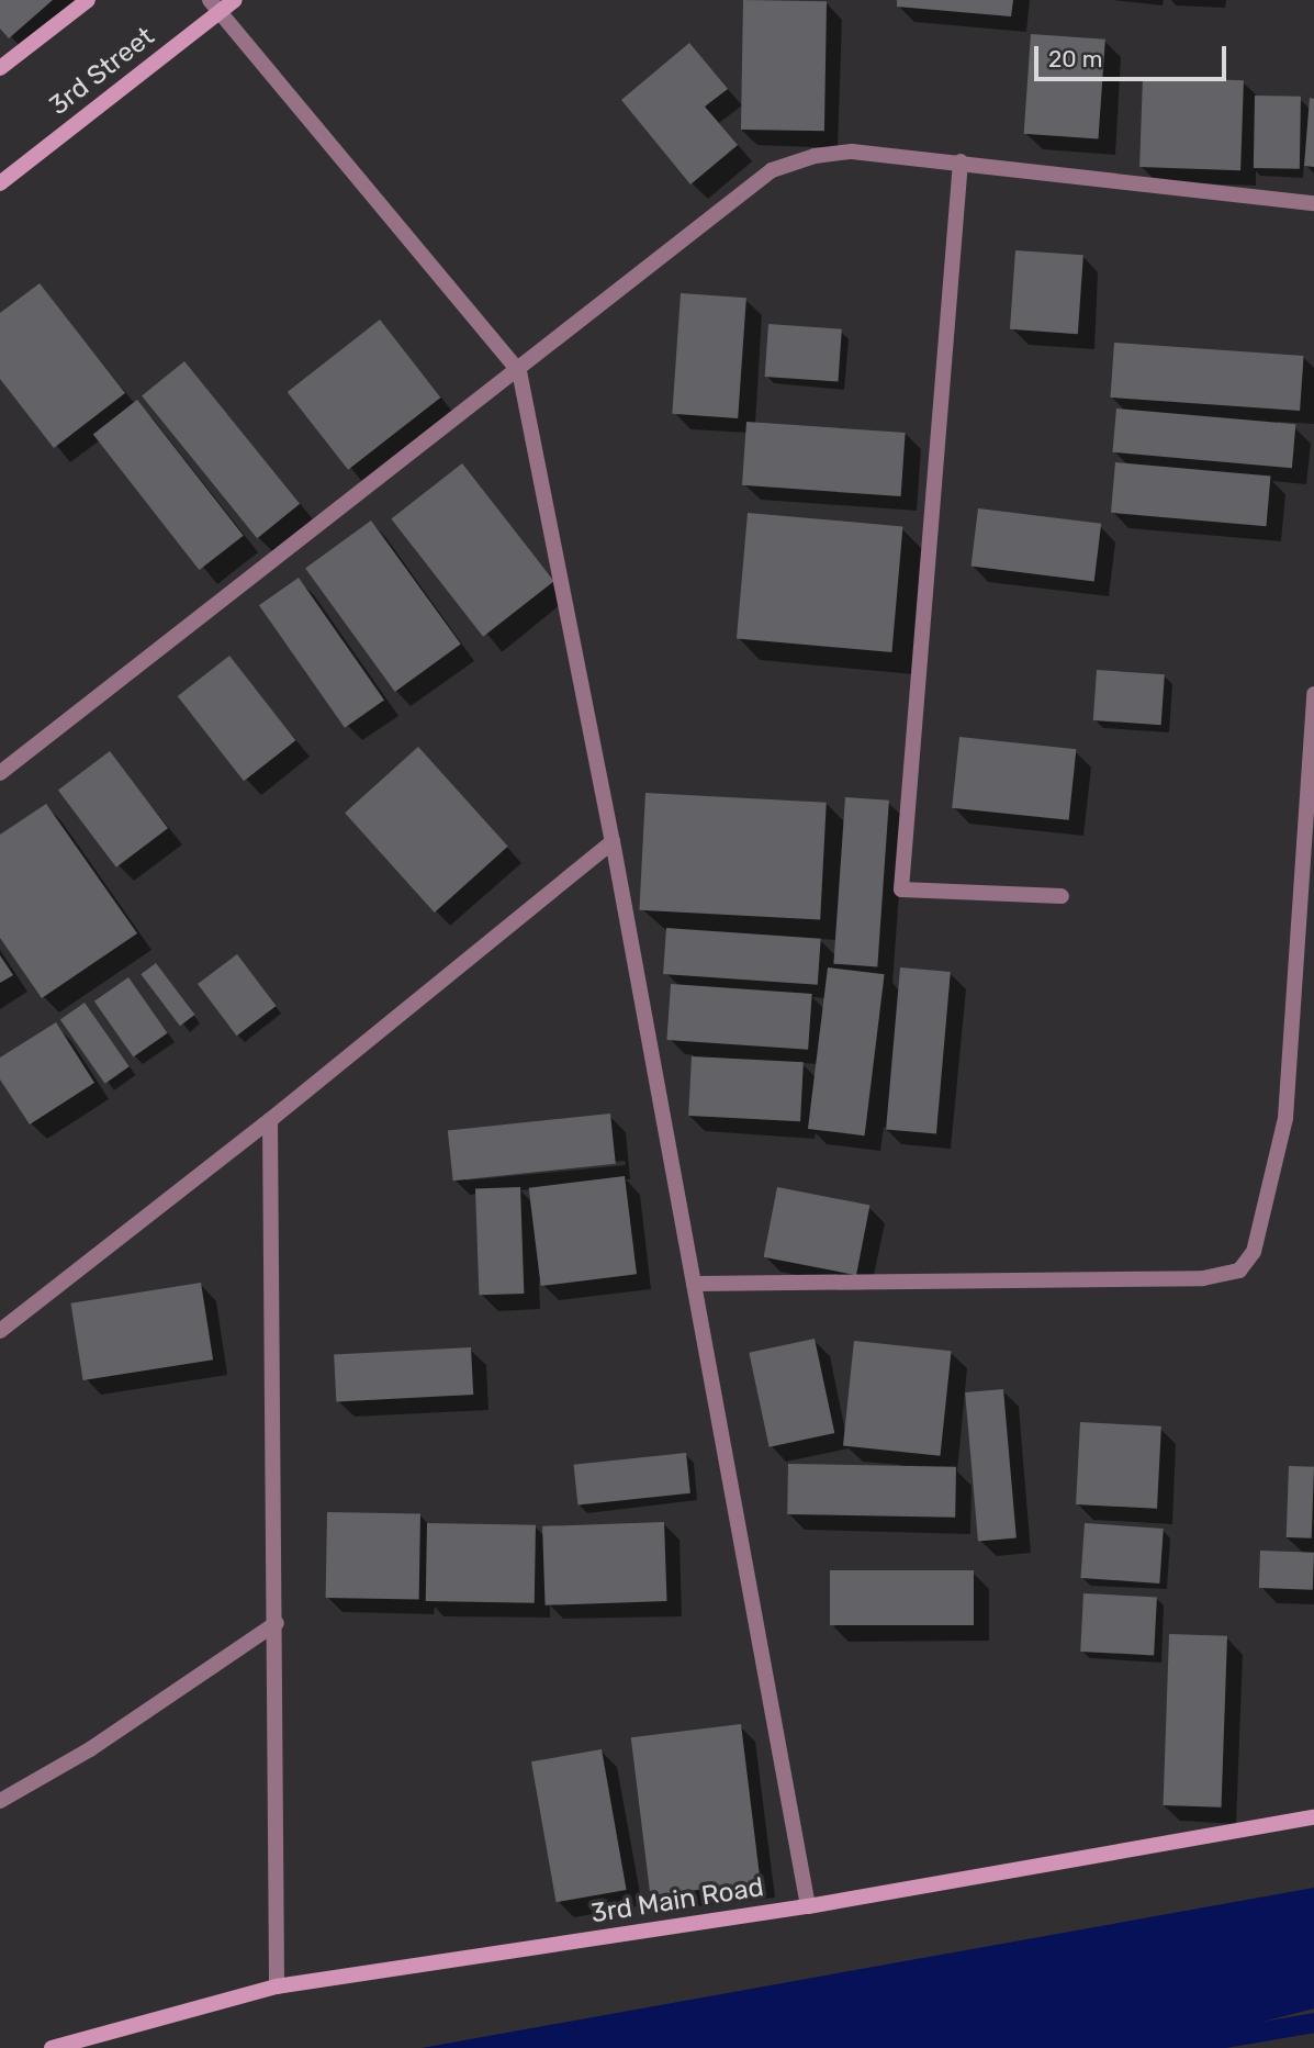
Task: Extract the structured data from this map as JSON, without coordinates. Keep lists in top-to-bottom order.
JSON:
{
  "streets": {
    "street": ["3rd Street", "3rd Main Road"]
  },
  "scale_bar": "20 m"
}
